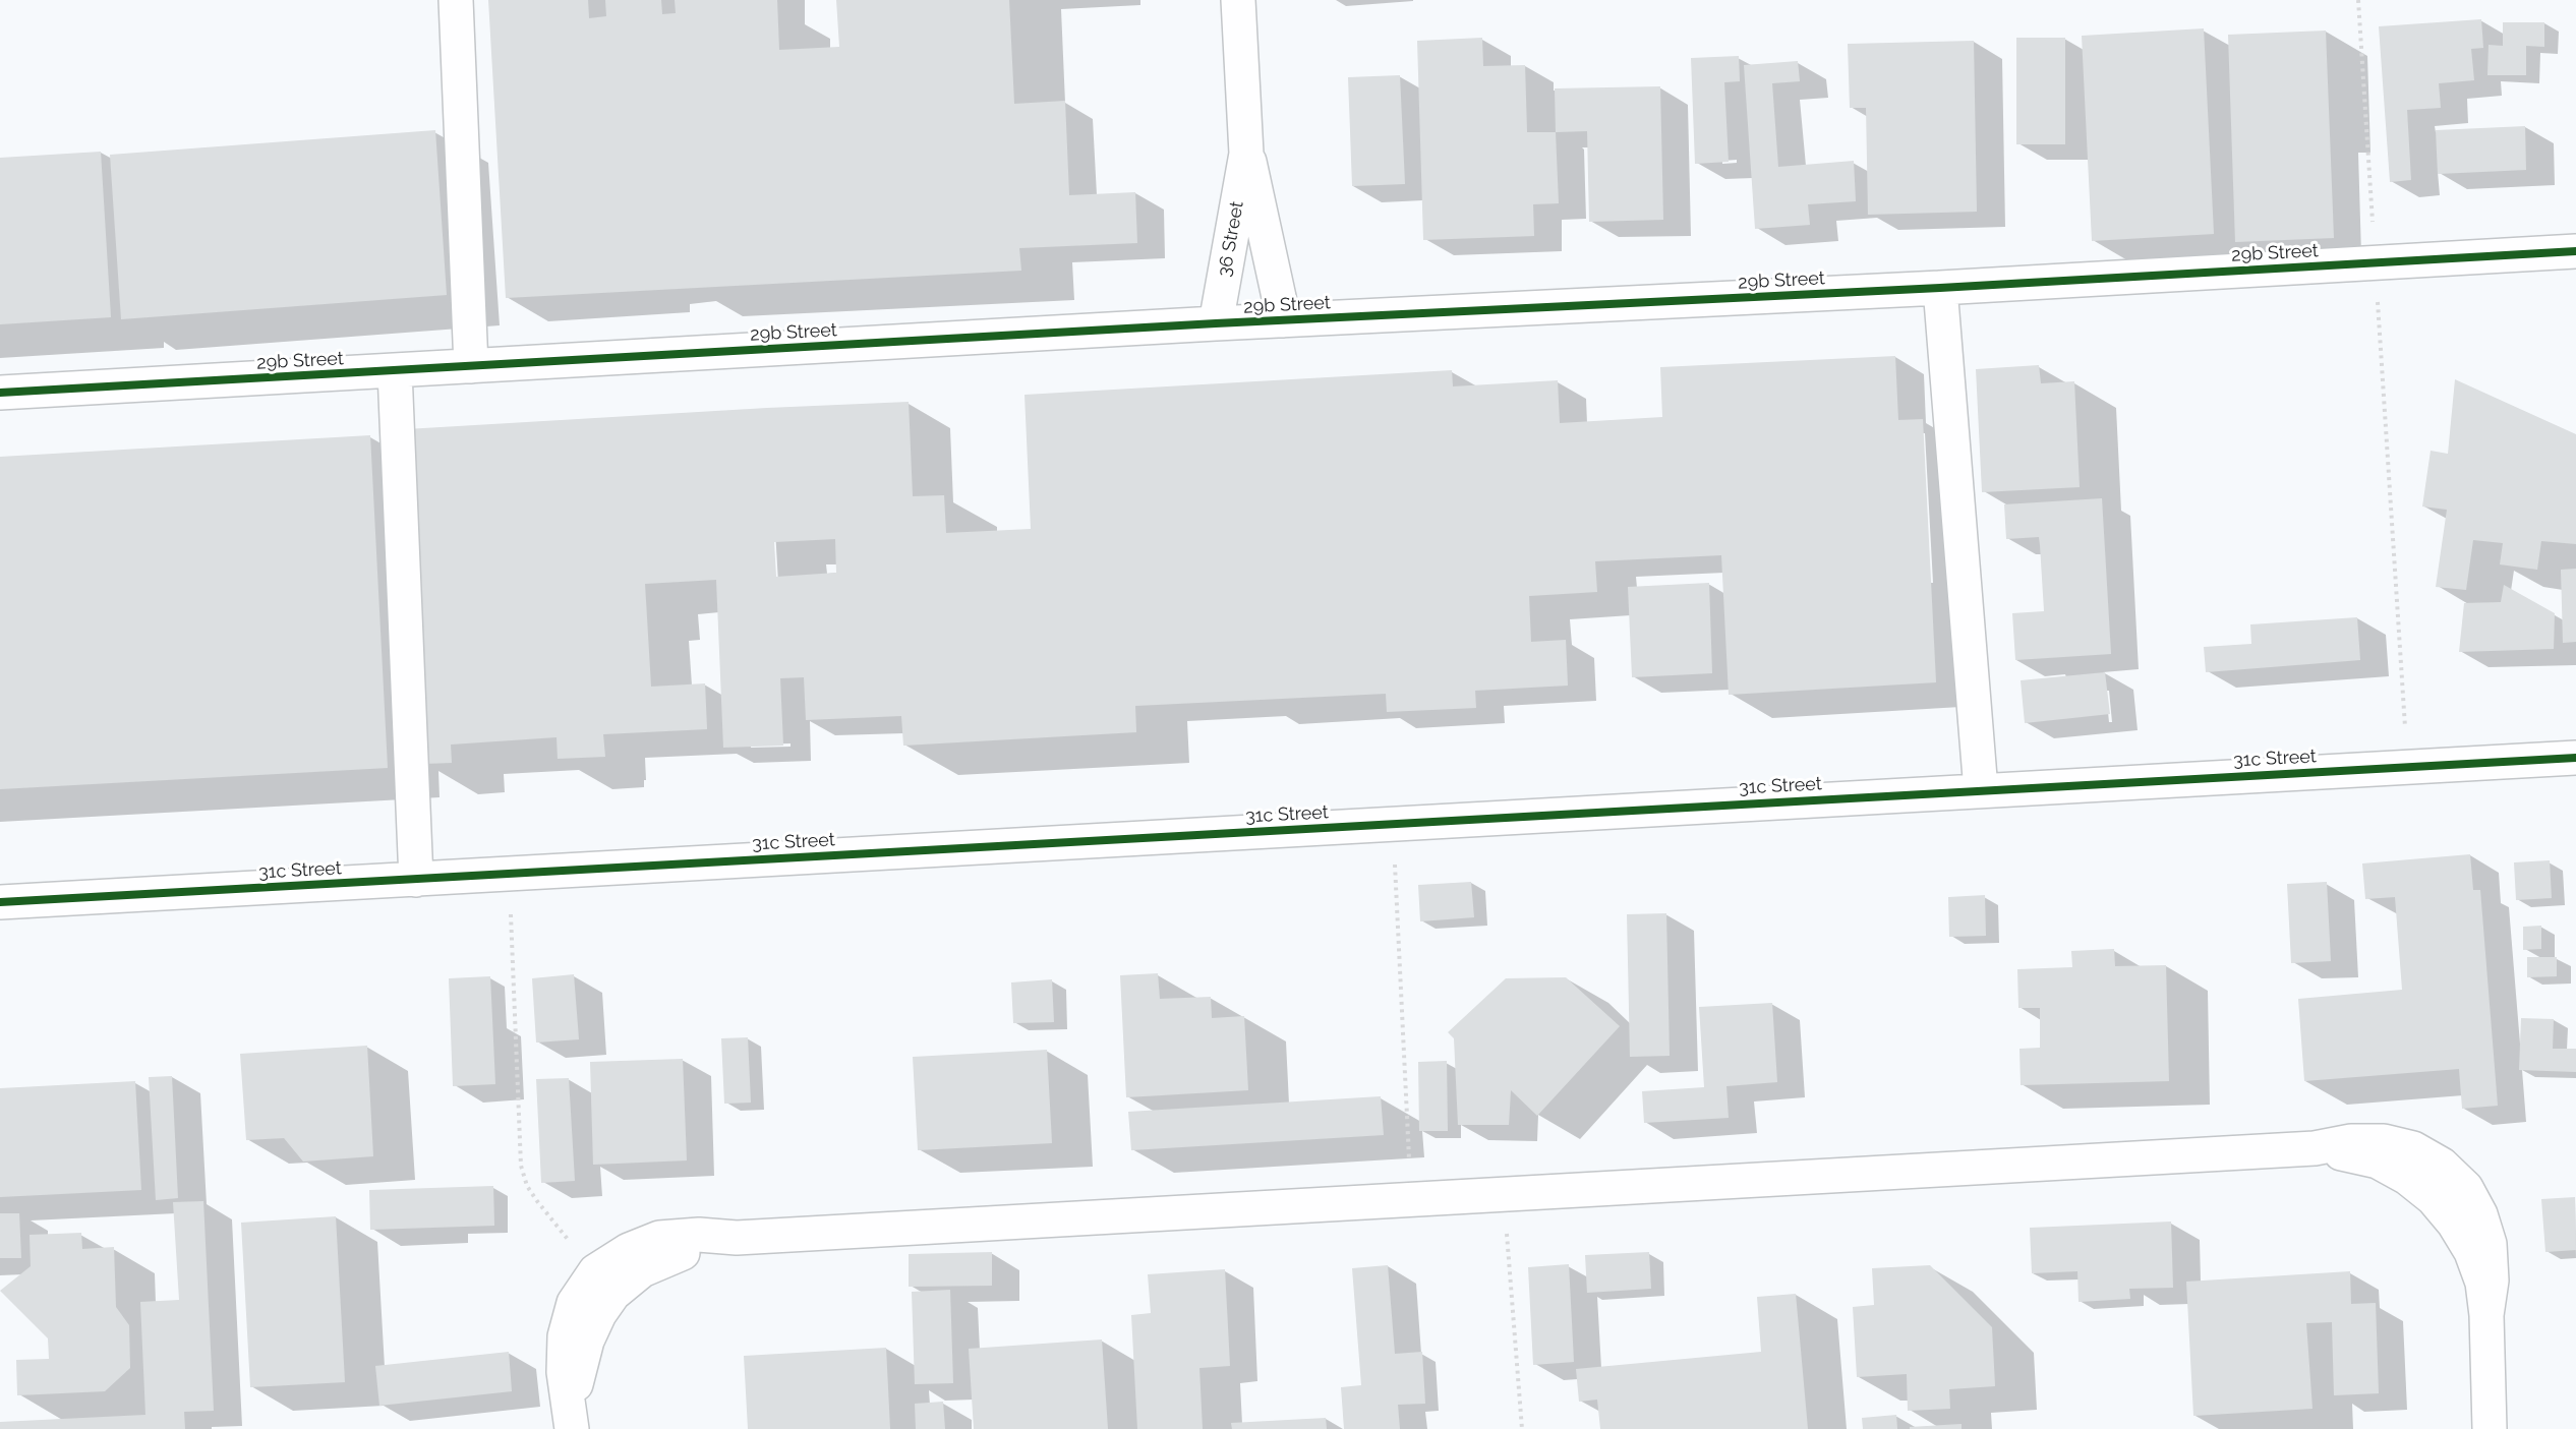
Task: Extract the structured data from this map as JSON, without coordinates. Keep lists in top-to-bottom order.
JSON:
{
  "streets": {
    "street": ["36 Street", "29b Street", "31c Street"]
  },
  "crossings": [
    ["36 Street", "29b Street"]
  ]
}
